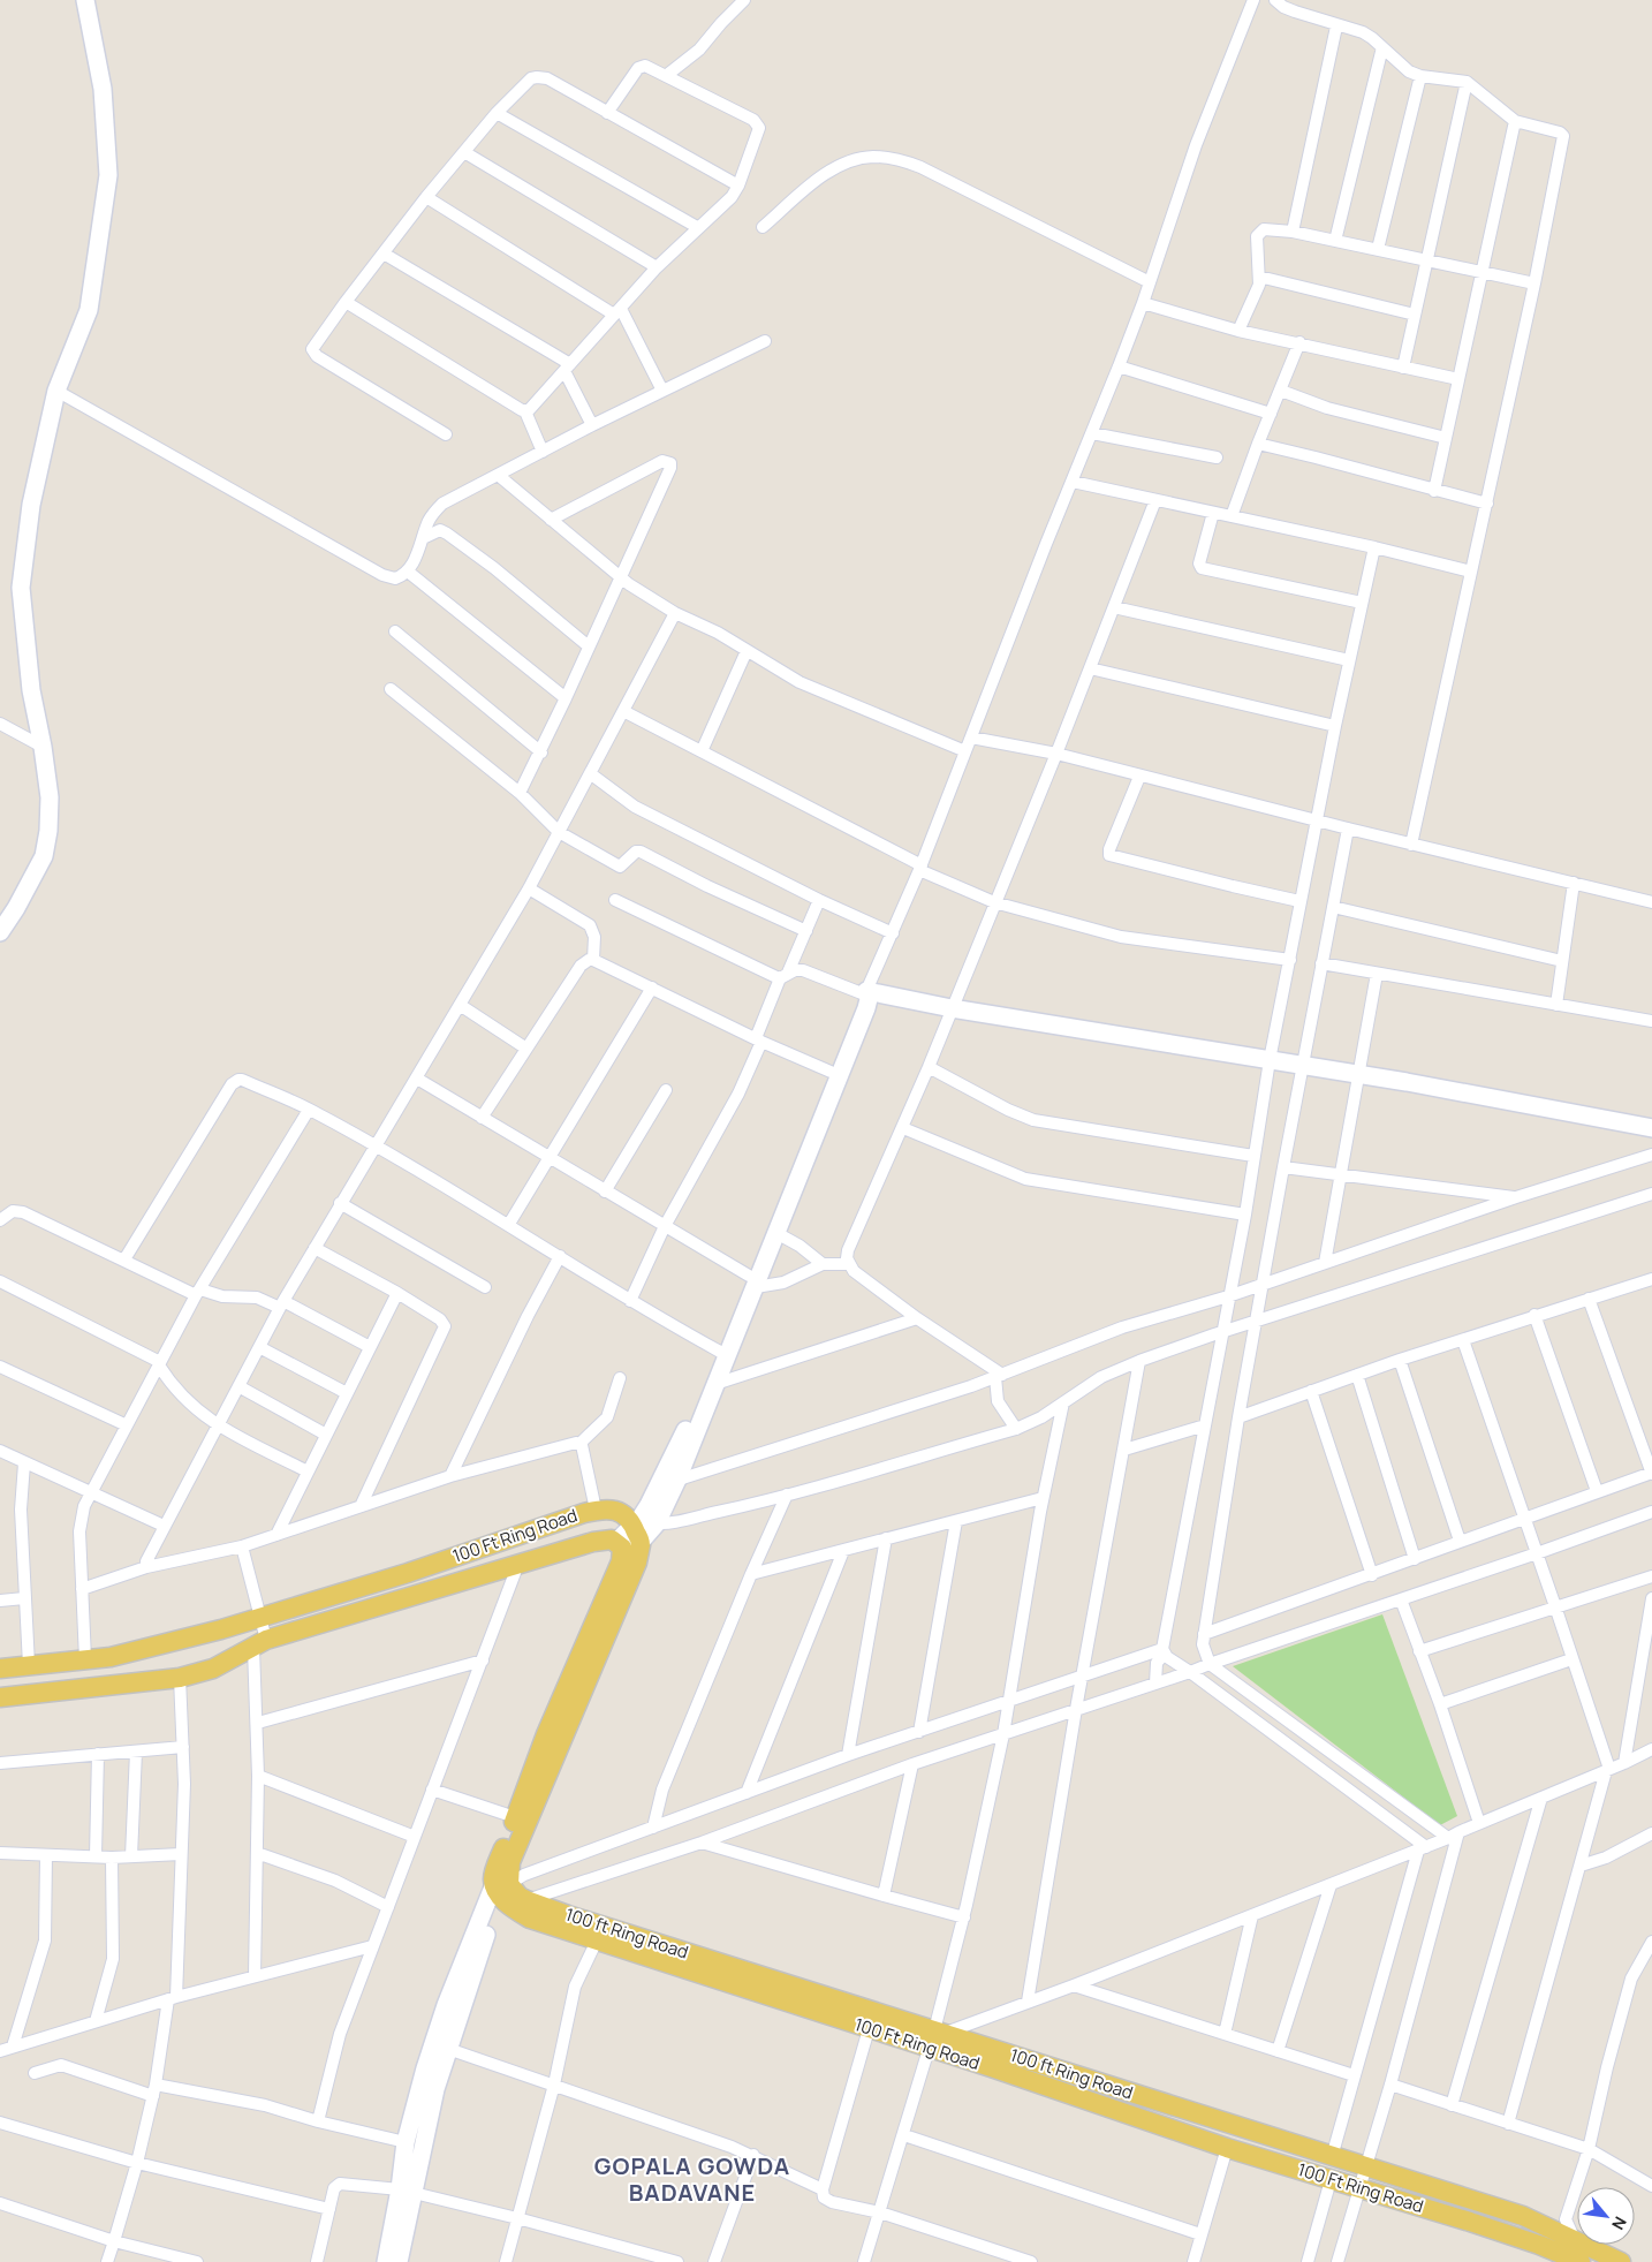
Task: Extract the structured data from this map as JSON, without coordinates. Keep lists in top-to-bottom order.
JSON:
{
  "streets": {
    "main road": ["100 Ft Ring Road", "100 ft Ring Road"]
  },
  "crossings": [
    ["100 Ft Ring Road", "100 ft Ring Road"]
  ],
  "districts": ["GOPALA GOWDA BADAVANE"],
  "north": "bottom right"
}
